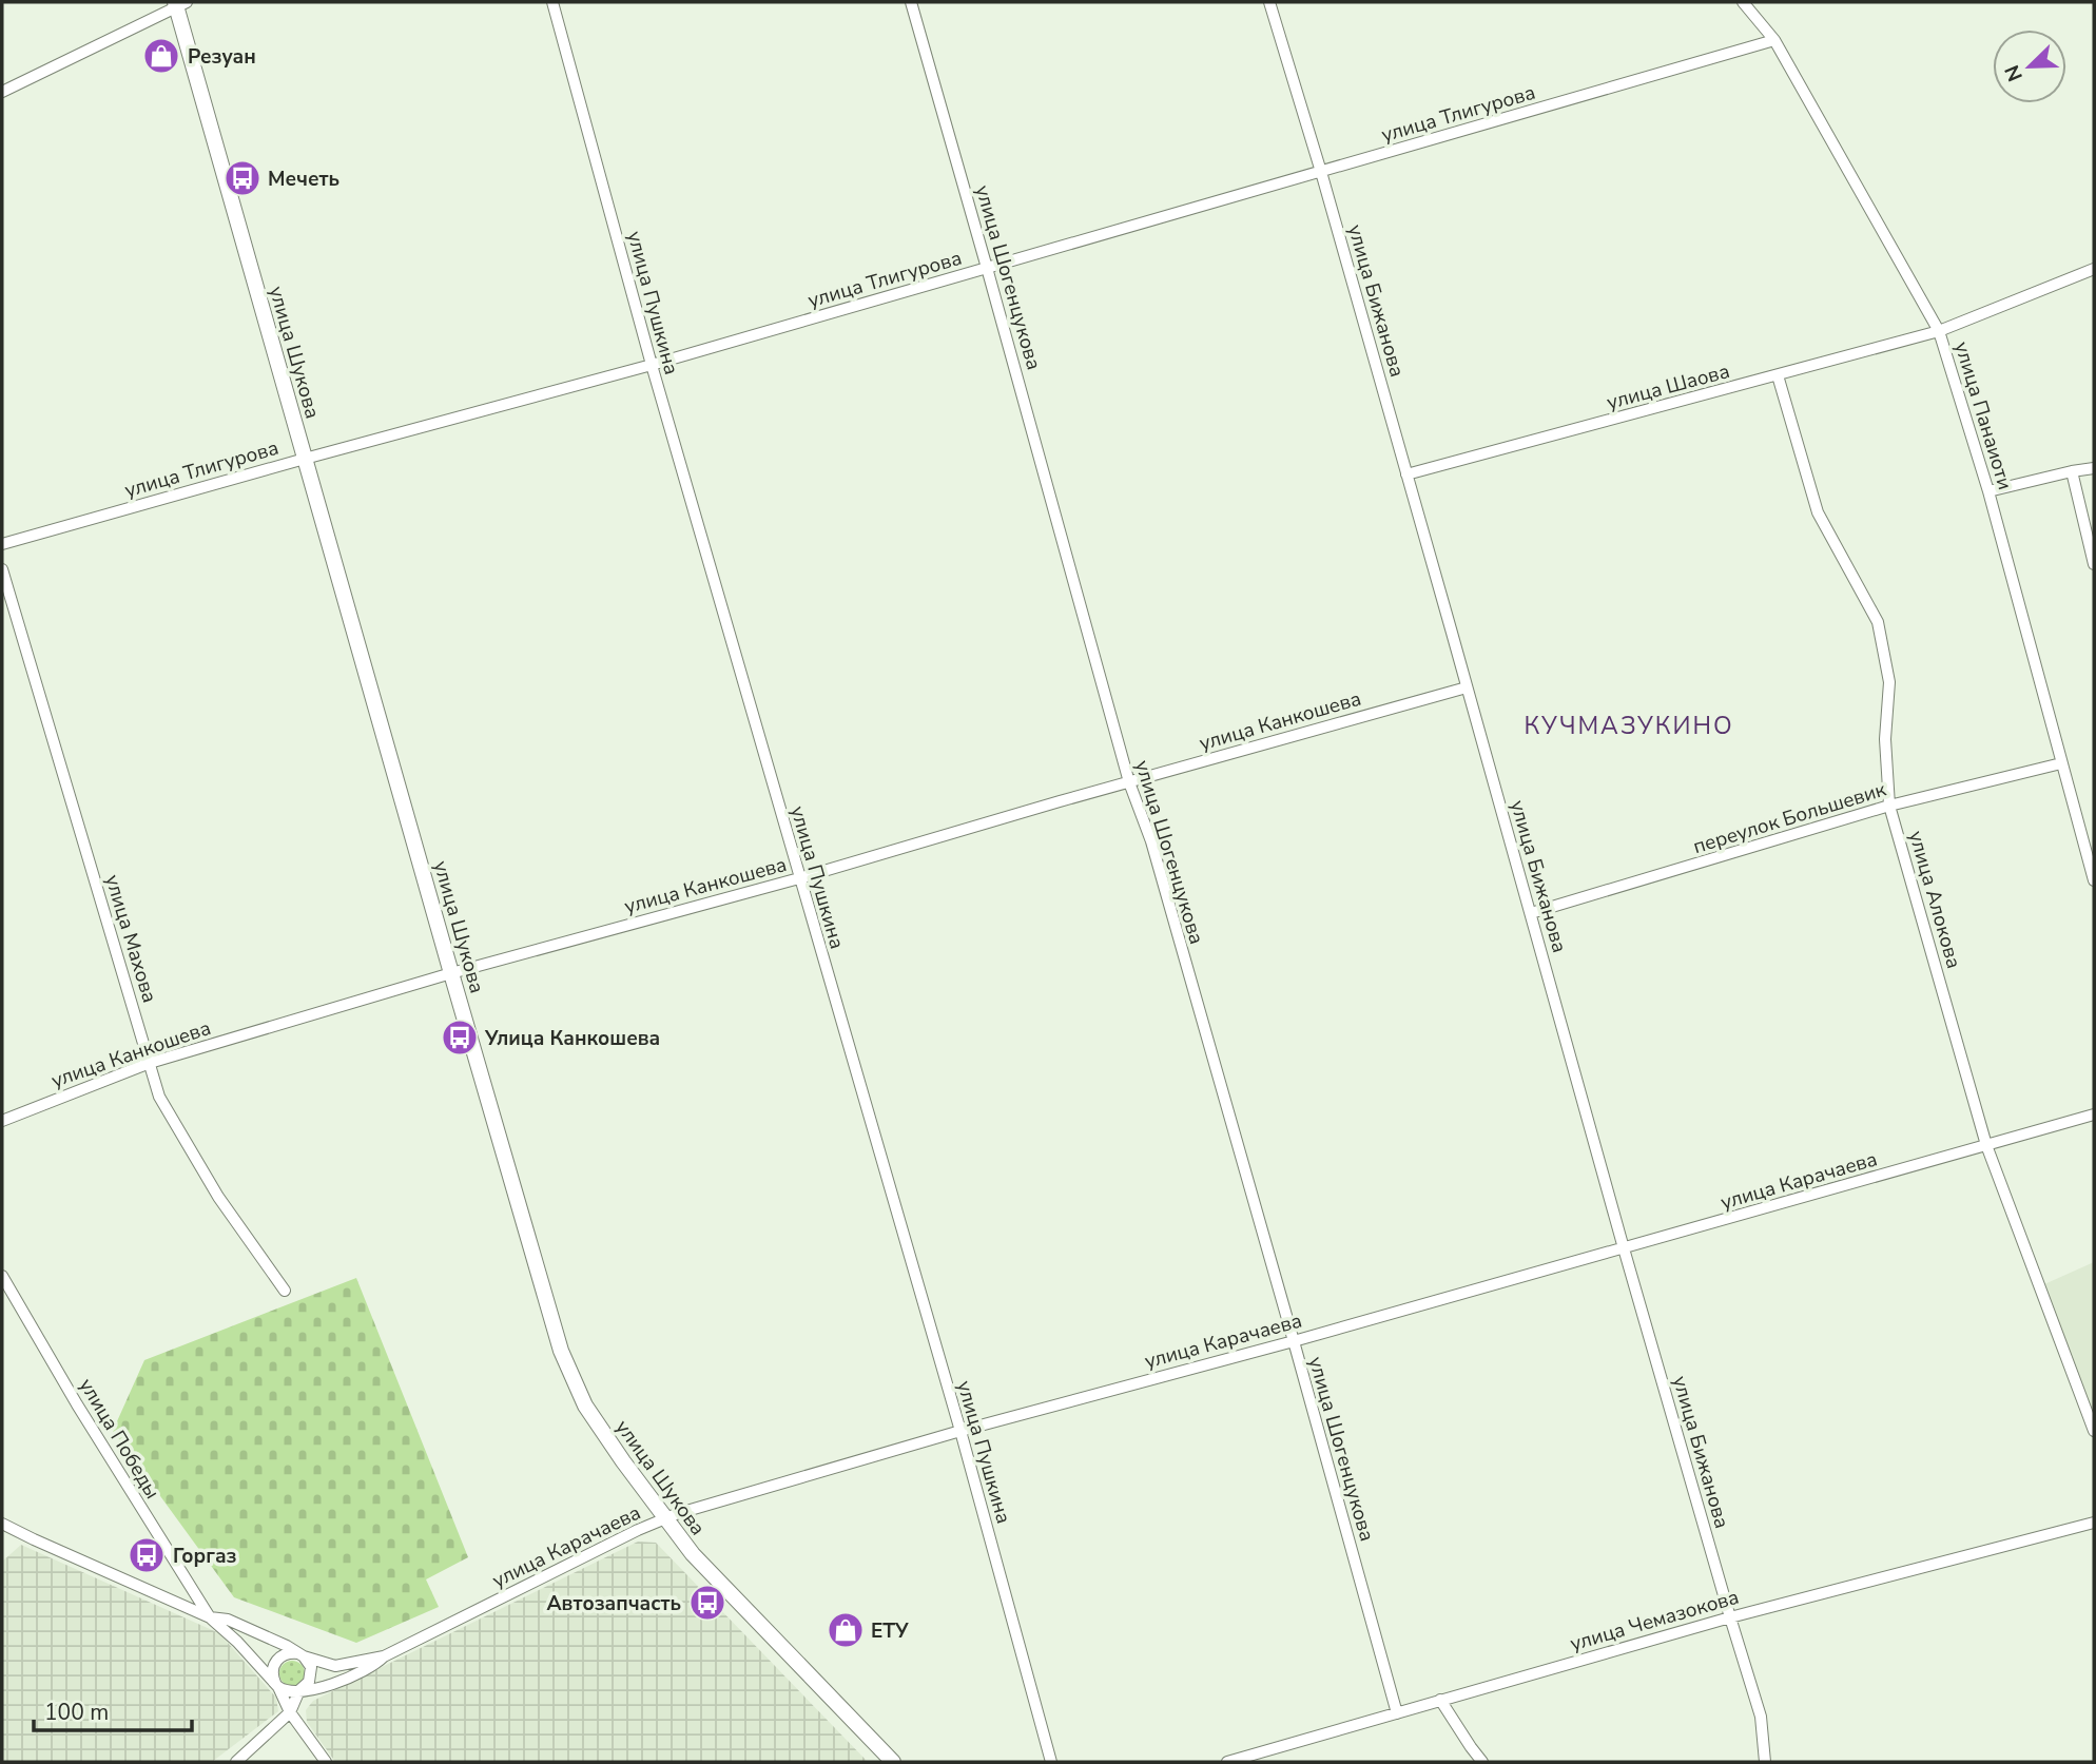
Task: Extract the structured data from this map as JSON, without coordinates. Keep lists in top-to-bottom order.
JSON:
{
  "streets": {
    "main road": ["улица Шукова"],
    "street": [
      "улица Тлигурова",
      "улица Шогенцукова",
      "улица Бижанова",
      "улица Пушкина",
      "улица Шаова",
      "улица Панаиоти",
      "улица Канкошева",
      "переулок Большевик",
      "улица Алокова",
      "улица Махова",
      "улица Карачаева",
      "улица Победы",
      "улица Чемазокова"
    ]
  },
  "crossings": [
    ["улица Тлигурова", "улица Шогенцукова"],
    ["улица Тлигурова", "улица Бижанова"],
    ["улица Тлигурова", "улица Пушкина"],
    ["улица Тлигурова", "улица Шукова"],
    ["улица Тлигурова", "улица Панаиоти"],
    ["улица Шогенцукова", "улица Канкошева"],
    ["улица Шогенцукова", "улица Карачаева"],
    ["улица Шогенцукова", "улица Чемазокова"],
    ["улица Бижанова", "улица Шаова"],
    ["улица Бижанова", "улица Канкошева"],
    ["улица Бижанова", "переулок Большевик"],
    ["улица Бижанова", "улица Карачаева"],
    ["улица Бижанова", "улица Чемазокова"],
    ["улица Пушкина", "улица Канкошева"],
    ["улица Пушкина", "улица Карачаева"],
    ["улица Шукова", "улица Канкошева"],
    ["улица Шукова", "улица Карачаева"],
    ["улица Шаова", "улица Панаиоти"],
    ["улица Шаова", "улица Алокова"],
    ["улица Панаиоти", "переулок Большевик"],
    ["улица Канкошева", "улица Махова"],
    ["переулок Большевик", "улица Алокова"],
    ["улица Алокова", "улица Карачаева"]
  ],
  "districts": ["КУЧМАЗУКИНО"],
  "places": {
    "shop": ["Резуан", "ЕТУ"],
    "bus stop": [
      "Мечеть",
      "Улица Канкошева",
      "Горгаз",
      "Автозапчасть"
    ]
  },
  "scale_bar": "100 m",
  "north": "bottom left"
}
